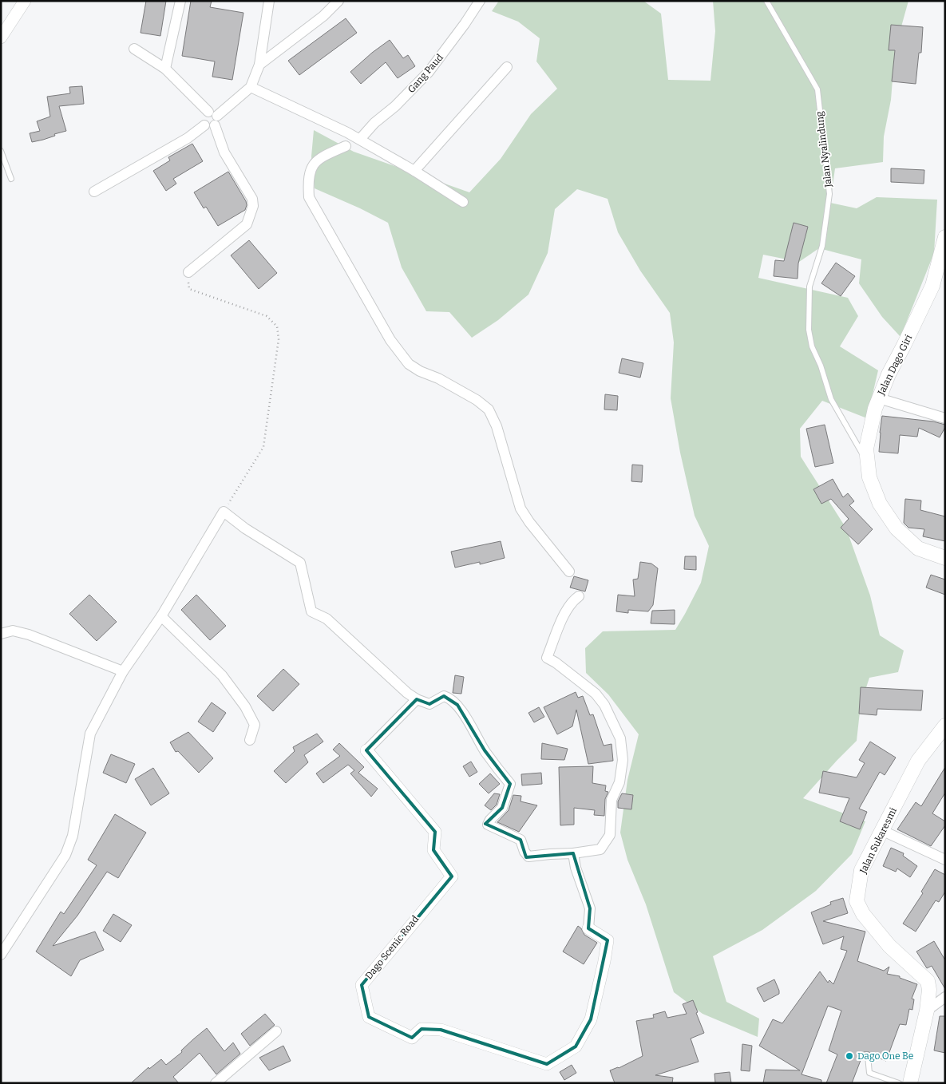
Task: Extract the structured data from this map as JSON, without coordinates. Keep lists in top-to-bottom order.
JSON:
{
  "streets": {
    "main road": ["Jalan Dago Giri", "Jalan Sukaresmi"],
    "street": ["Gang Paud", "Dago Scenic Road"],
    "lane": ["Jalan Nyalindung"]
  },
  "crossings": [
    ["Jalan Nyalindung", "Jalan Dago Giri"]
  ],
  "places": ["Dago One Be"]
}
